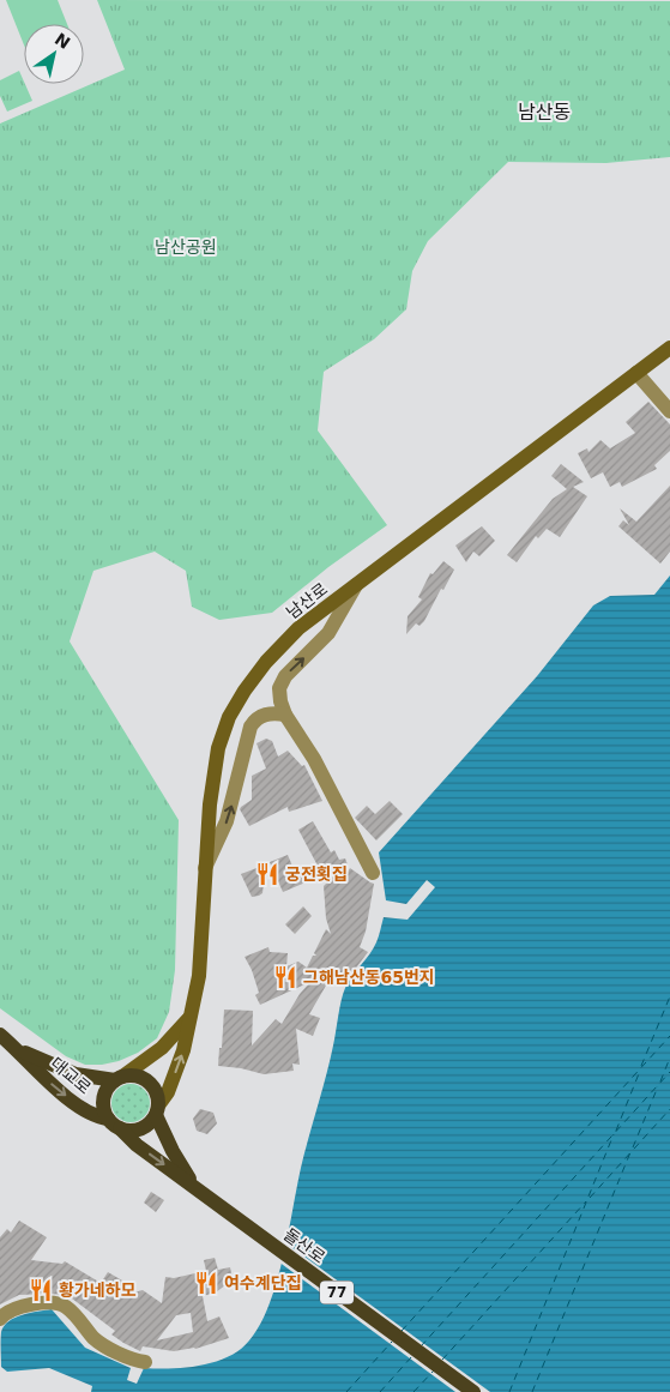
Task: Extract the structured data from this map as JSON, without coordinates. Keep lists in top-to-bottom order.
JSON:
{
  "streets": {
    "main road": ["대교로", "돌산로", "77"],
    "street": ["남산로"]
  },
  "crossings": [
    ["남산로", "대교로"],
    ["대교로", "돌산로"]
  ],
  "districts": ["남산동"],
  "parks": ["남산공원"],
  "places": {
    "restaurant": [
      "궁전횟집",
      "그해남산동65번지",
      "여수계단집",
      "황가네하모"
    ]
  },
  "north": "top right"
}
